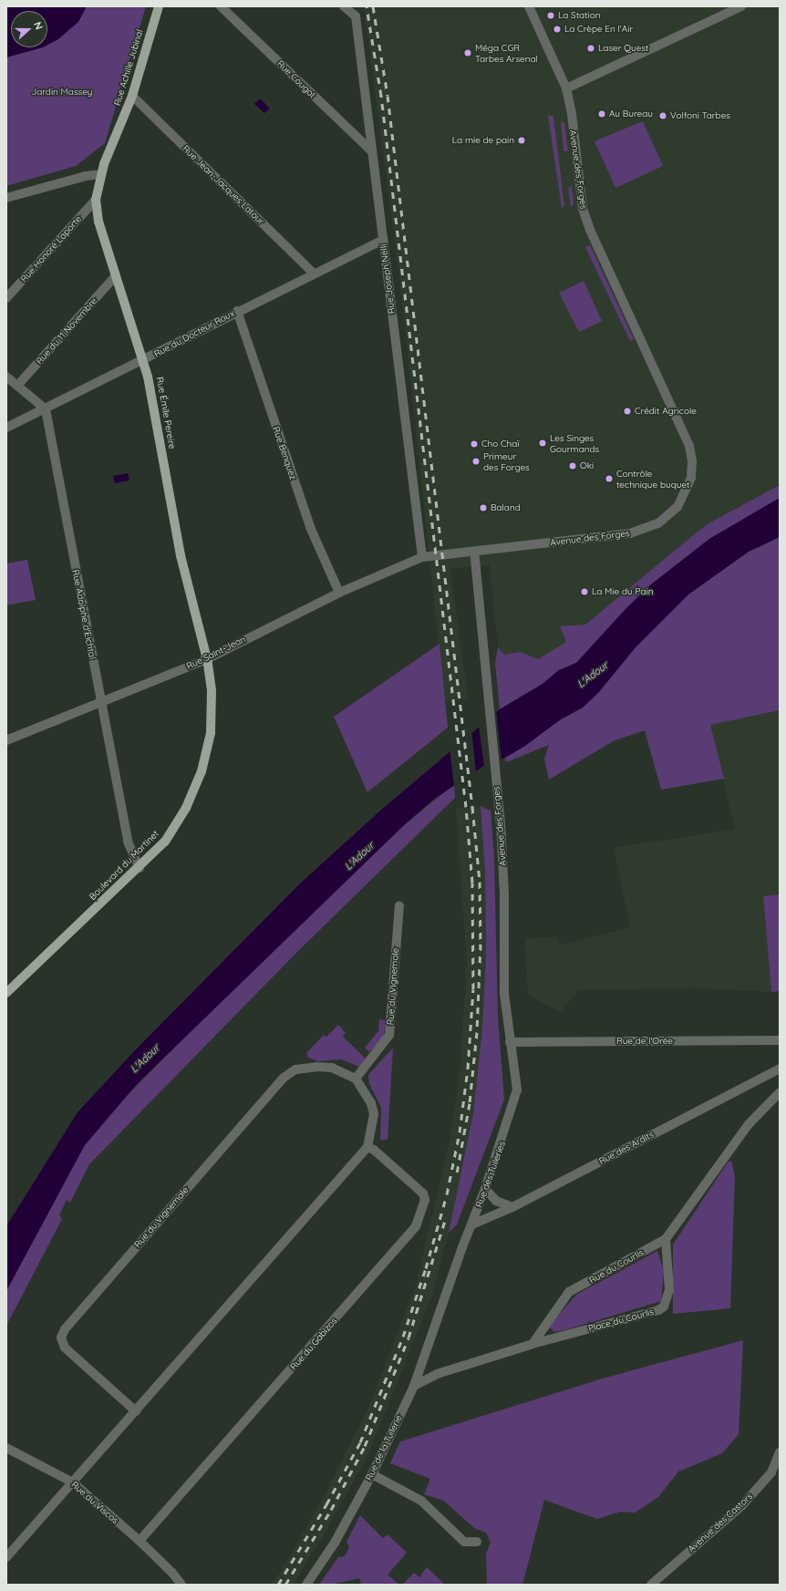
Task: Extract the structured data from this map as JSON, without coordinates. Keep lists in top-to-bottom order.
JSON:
{
  "streets": {
    "main road": ["Rue Achille Jubinal", "Rue Émile Pereire", "Boulevard du Martinet"],
    "street": [
      "Rue Cougot",
      "Avenue des Forges",
      "Rue Jean-Jacques Latour",
      "Rue Honoré Laporte",
      "Rue Joseph Nelli",
      "Rue du 11 Novembre",
      "Rue du Docteur Roux",
      "Rue Benquez",
      "Rue Adolphe d'Eichtal",
      "Rue Saint-Jean",
      "Rue du Vignemale",
      "Rue de l'Orée",
      "Rue des Ardits",
      "Rue des Tuileries",
      "Rue du Courlis",
      "Place du Courlis",
      "Rue du Gabizos",
      "Rue de la Tuilerie",
      "Rue du Viscos",
      "Avenue des Castors"
    ]
  },
  "crossings": [
    ["Rue Achille Jubinal", "Rue Jean-Jacques Latour"],
    ["Rue Achille Jubinal", "Rue Émile Pereire"],
    ["Rue Cougot", "Rue Joseph Nelli"],
    ["Avenue des Forges", "Rue Saint-Jean"],
    ["Avenue des Forges", "Rue de l'Orée"],
    ["Avenue des Forges", "Rue des Tuileries"],
    ["Rue Jean-Jacques Latour", "Rue du Docteur Roux"],
    ["Rue Honoré Laporte", "Rue Émile Pereire"],
    ["Rue Joseph Nelli", "Rue du Docteur Roux"],
    ["Rue Joseph Nelli", "Rue Saint-Jean"],
    ["Rue du 11 Novembre", "Rue Émile Pereire"],
    ["Rue du Docteur Roux", "Rue Émile Pereire"],
    ["Rue du Docteur Roux", "Rue Benquez"],
    ["Rue du Docteur Roux", "Rue Adolphe d'Eichtal"],
    ["Rue Émile Pereire", "Rue Saint-Jean"],
    ["Rue Émile Pereire", "Boulevard du Martinet"],
    ["Rue Benquez", "Rue Saint-Jean"],
    ["Rue Adolphe d'Eichtal", "Rue Saint-Jean"],
    ["Rue Adolphe d'Eichtal", "Boulevard du Martinet"],
    ["Rue Saint-Jean", "Boulevard du Martinet"],
    ["Rue de l'Orée", "Rue des Tuileries"],
    ["Rue des Ardits", "Rue des Tuileries"],
    ["Rue des Tuileries", "Rue de la Tuilerie"],
    ["Rue du Courlis", "Place du Courlis"],
    ["Rue du Gabizos", "Rue du Viscos"]
  ],
  "water": ["L'Adour"],
  "parks": ["Jardin Massey"],
  "places": [
    "La Station",
    "La Crèpe En l'Air",
    "Laser Quest",
    "Méga CGR Tarbes Arsenal",
    "Au Bureau",
    "Volfoni Tarbes",
    "La mie de pain",
    "Crédit Agricole",
    "Les Singes Gourmands",
    "Cho Chaï",
    "Primeur des Forges",
    "Oki",
    "Contrôle technique buquet",
    "Baland",
    "La Mie du Pain"
  ],
  "north": "right"
}
